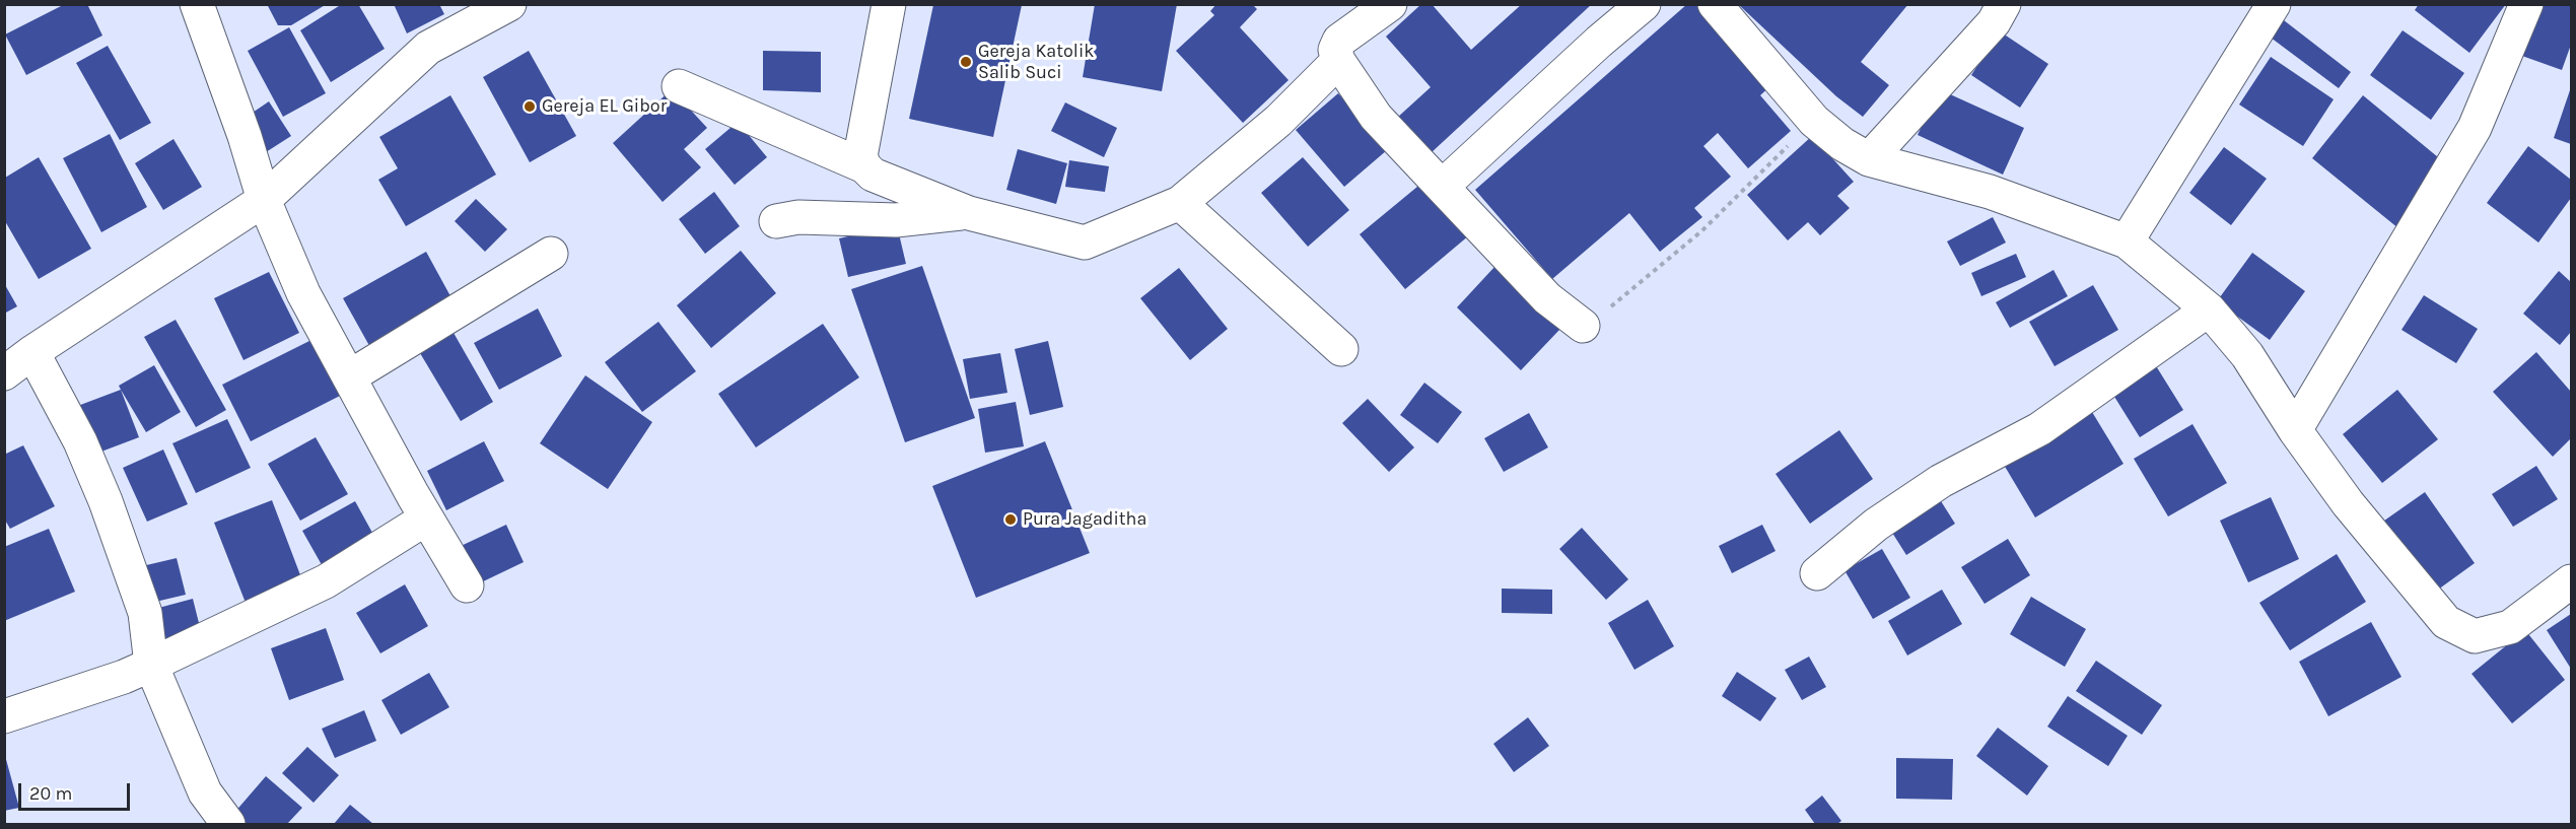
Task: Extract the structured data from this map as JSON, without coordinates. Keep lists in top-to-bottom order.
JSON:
{
  "places": ["Gereja Katolik Salib Suci", "Gereja EL Gibor", "Pura Jagaditha"],
  "scale_bar": "20 m"
}
